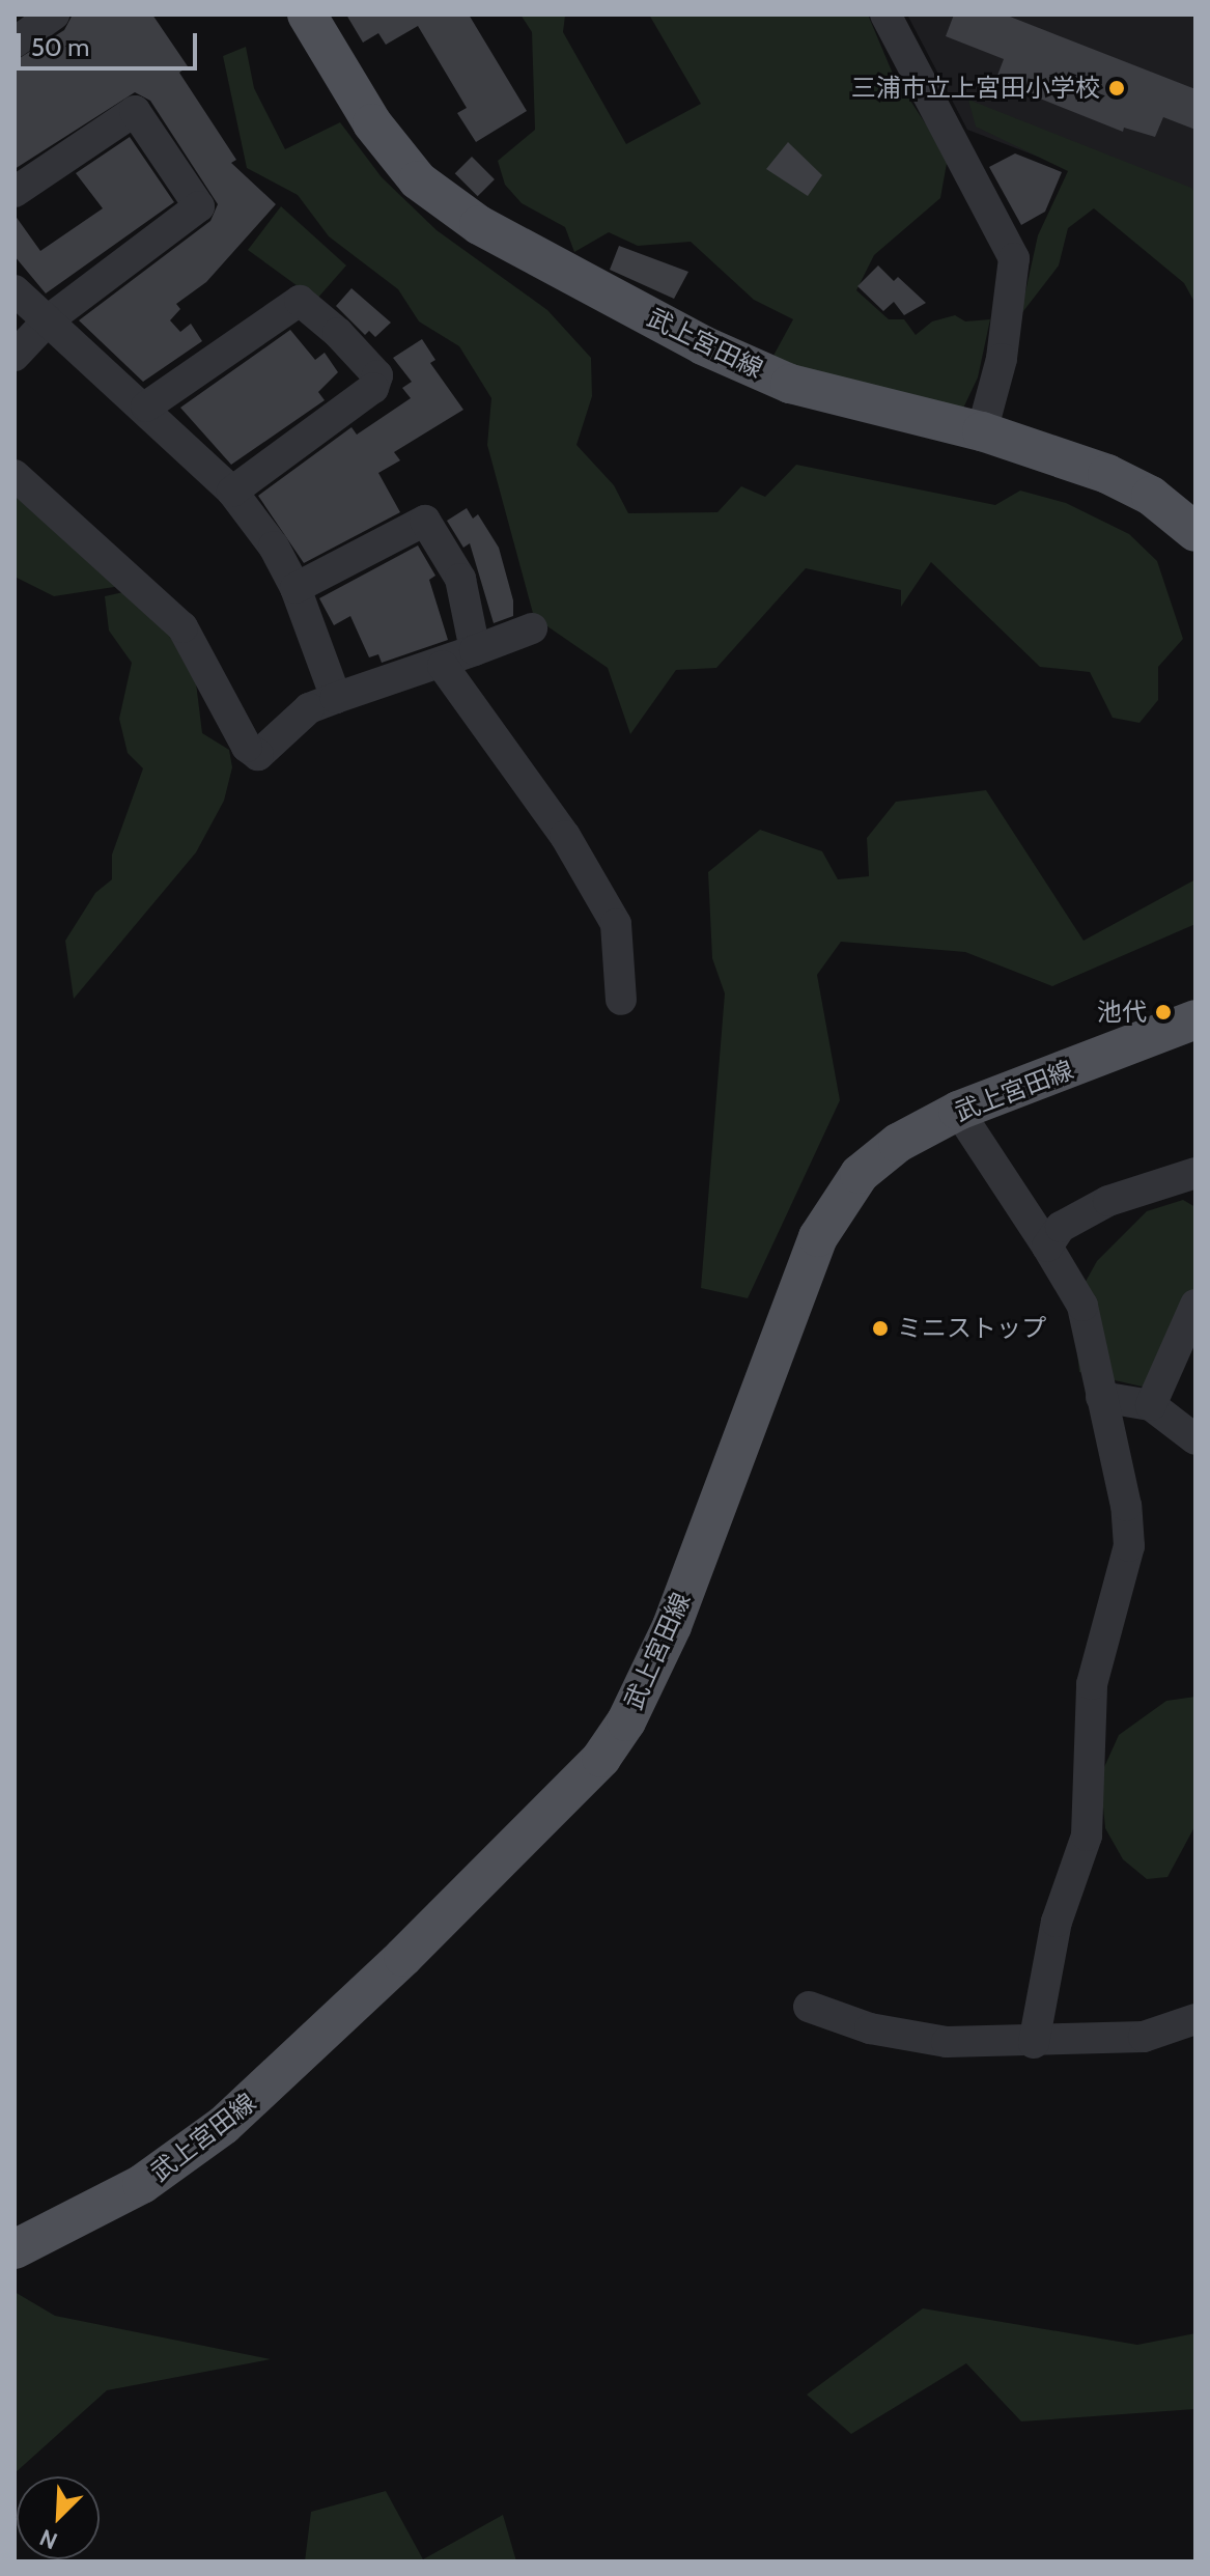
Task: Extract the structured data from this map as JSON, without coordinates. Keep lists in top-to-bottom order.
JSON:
{
  "streets": {
    "main road": ["武上宮田線"]
  },
  "places": ["三浦市立上宮田小学校", "池代", "ミニストップ"],
  "scale_bar": "50 m",
  "north": "bottom left"
}
